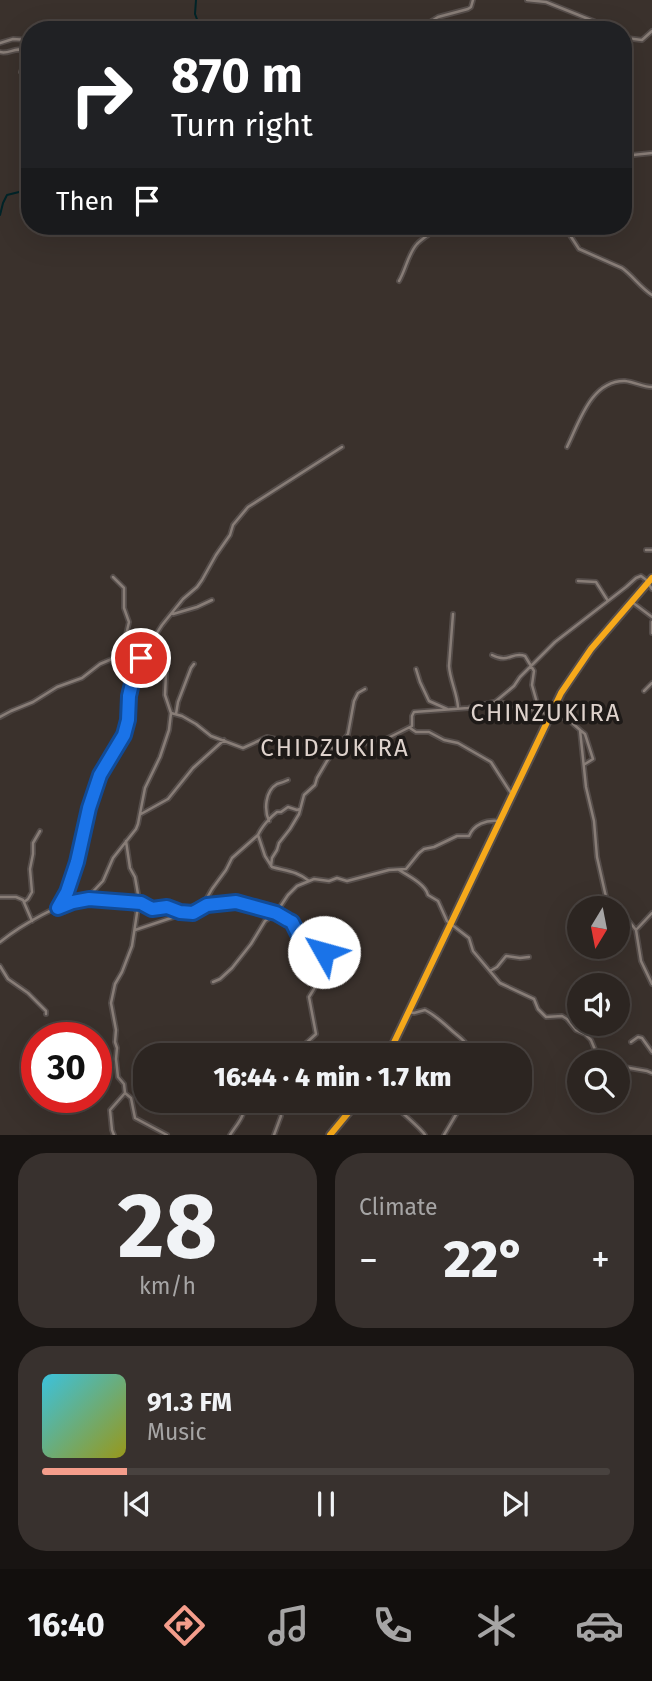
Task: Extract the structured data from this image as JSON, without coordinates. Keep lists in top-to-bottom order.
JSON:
{
  "districts": ["CHINZUKIRA", "CHIDZUKIRA"],
  "north": "bottom",
  "page": {
    "turn": ["870 m", "Turn right"],
    "then": "Then",
    "limit": "30",
    "trip": "16:44 · 4 min · 1.7 km",
    "tile": [
      ["28", "km/h"],
      "Climate"
    ],
    "heat": ["−", "22°", "+"],
    "song": ["91.3 FM", "Music"],
    "tabs": "16:40"
  }
}
